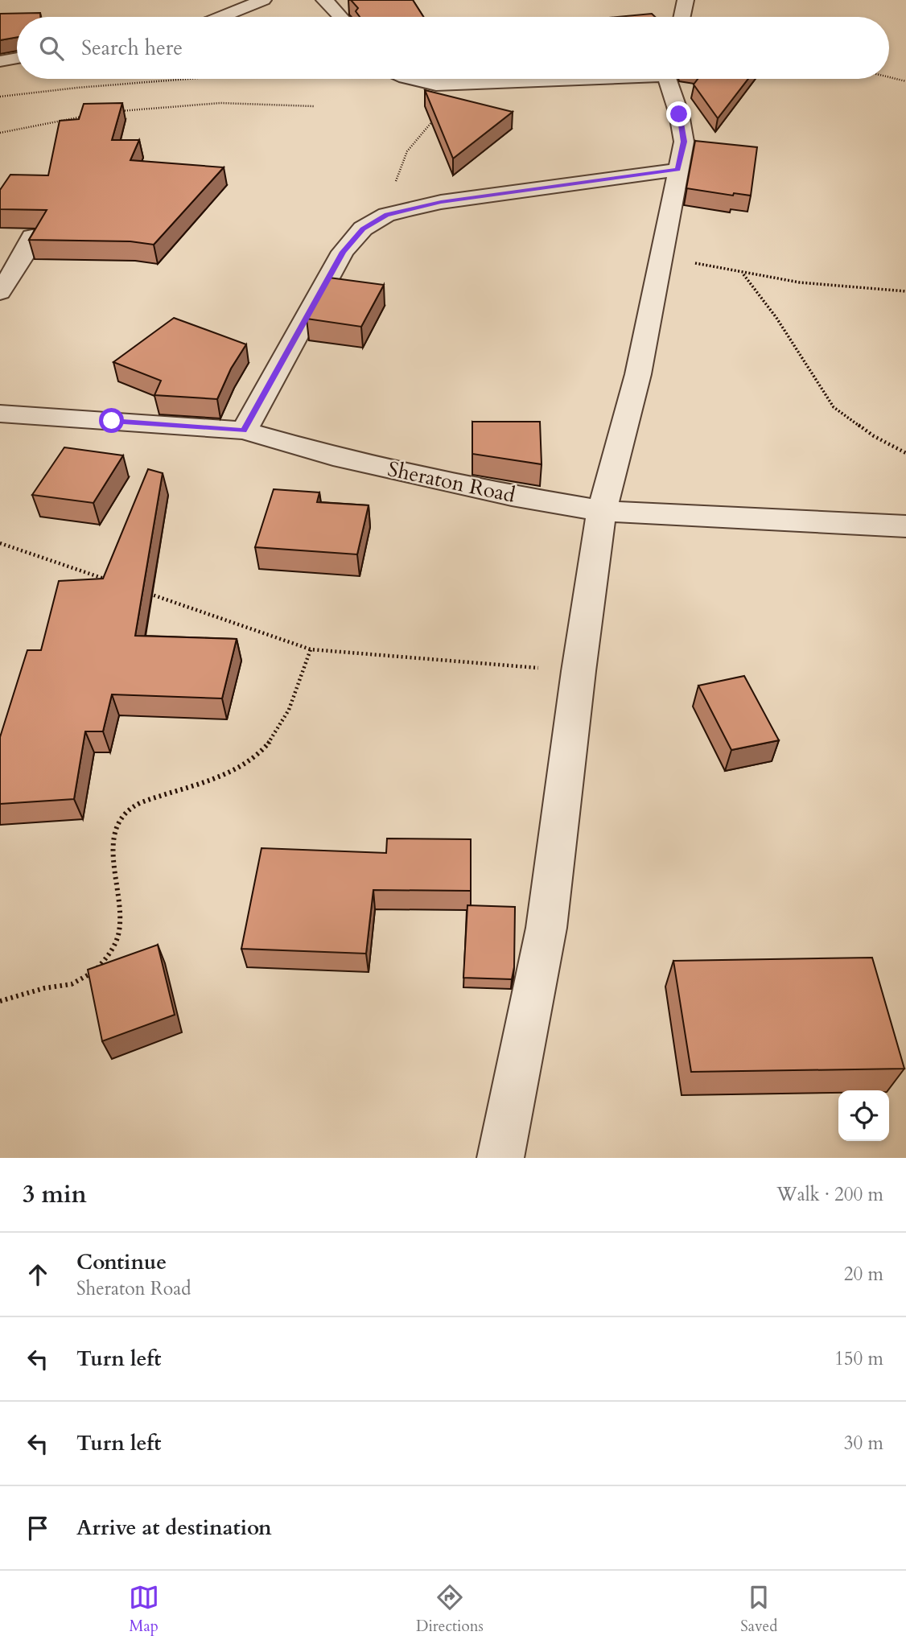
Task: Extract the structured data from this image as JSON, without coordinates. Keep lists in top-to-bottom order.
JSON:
{
  "streets": {
    "street": ["Sheraton Road"]
  },
  "page": {
    "search": "Search here",
    "heading": ["3 min", "Walk · 200 m"],
    "list": [
      ["Continue", "Sheraton Road", "20 m"],
      ["Turn left", "150 m"],
      ["Turn left", "30 m"],
      "Arrive at destination"
    ],
    "nav": ["Map", "Directions", "Saved"]
  }
}
